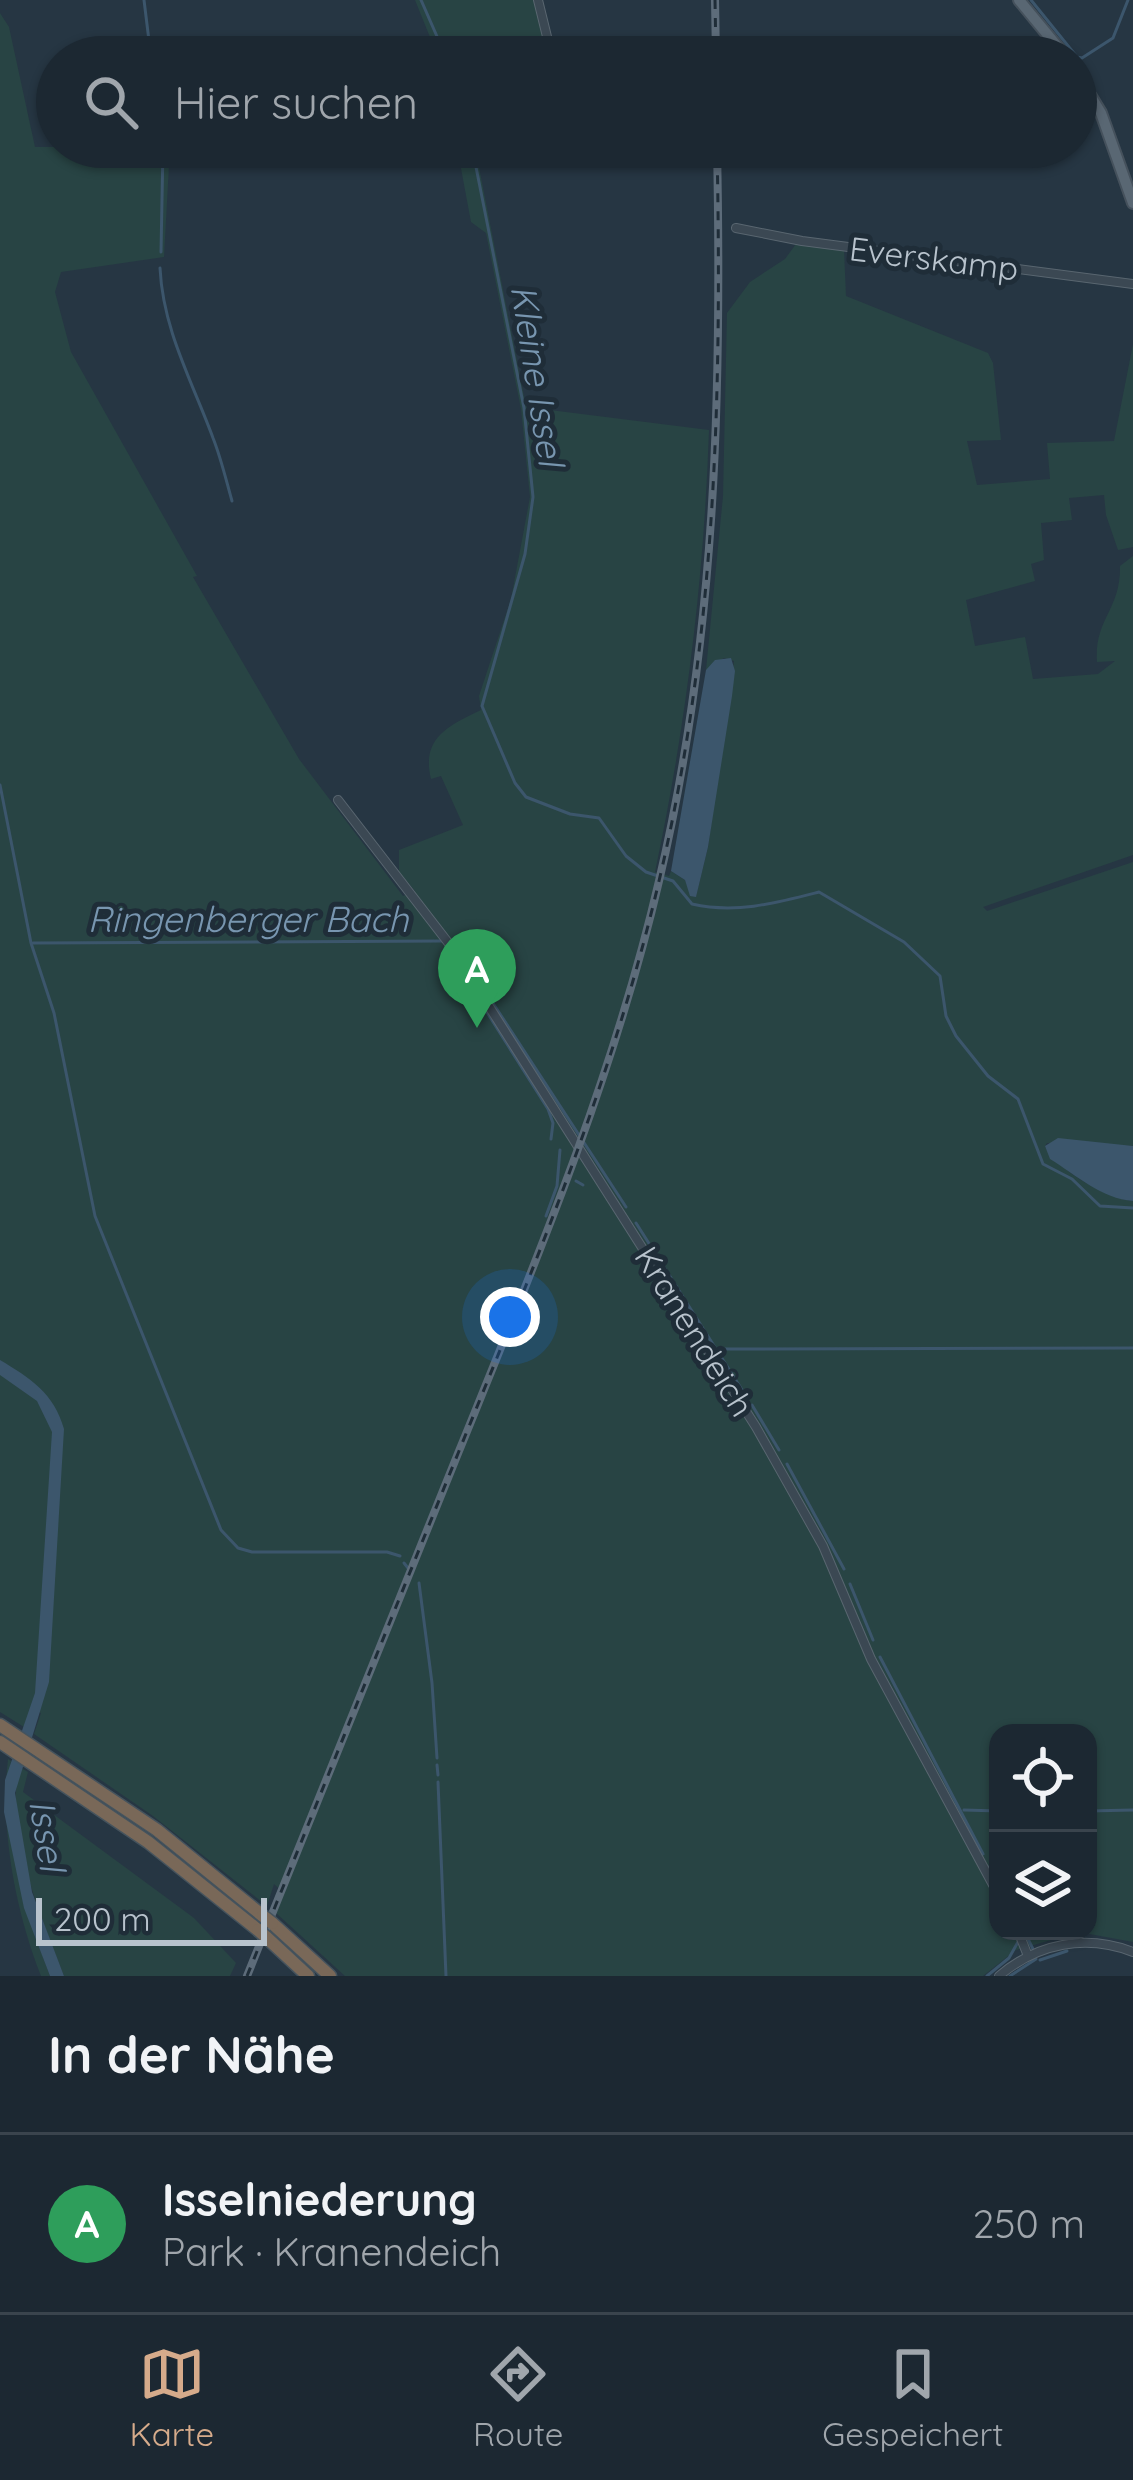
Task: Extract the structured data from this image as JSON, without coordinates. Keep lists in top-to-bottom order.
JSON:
{
  "streets": {
    "street": ["Everskamp", "Kranendeich"]
  },
  "water": ["Kleine Issel", "Ringenberger Bach", "Issel"],
  "scale_bar": "200 m",
  "page": {
    "search": "Hier suchen",
    "pins": "A",
    "scale": "200 m",
    "heading": "In der Nähe",
    "list": [
      {
        "mark": "A",
        "name": "Isselniederung",
        "note": "Park · Kranendeich",
        "value": "250 m"
      }
    ],
    "nav": ["Karte", "Route", "Gespeichert"]
  }
}
